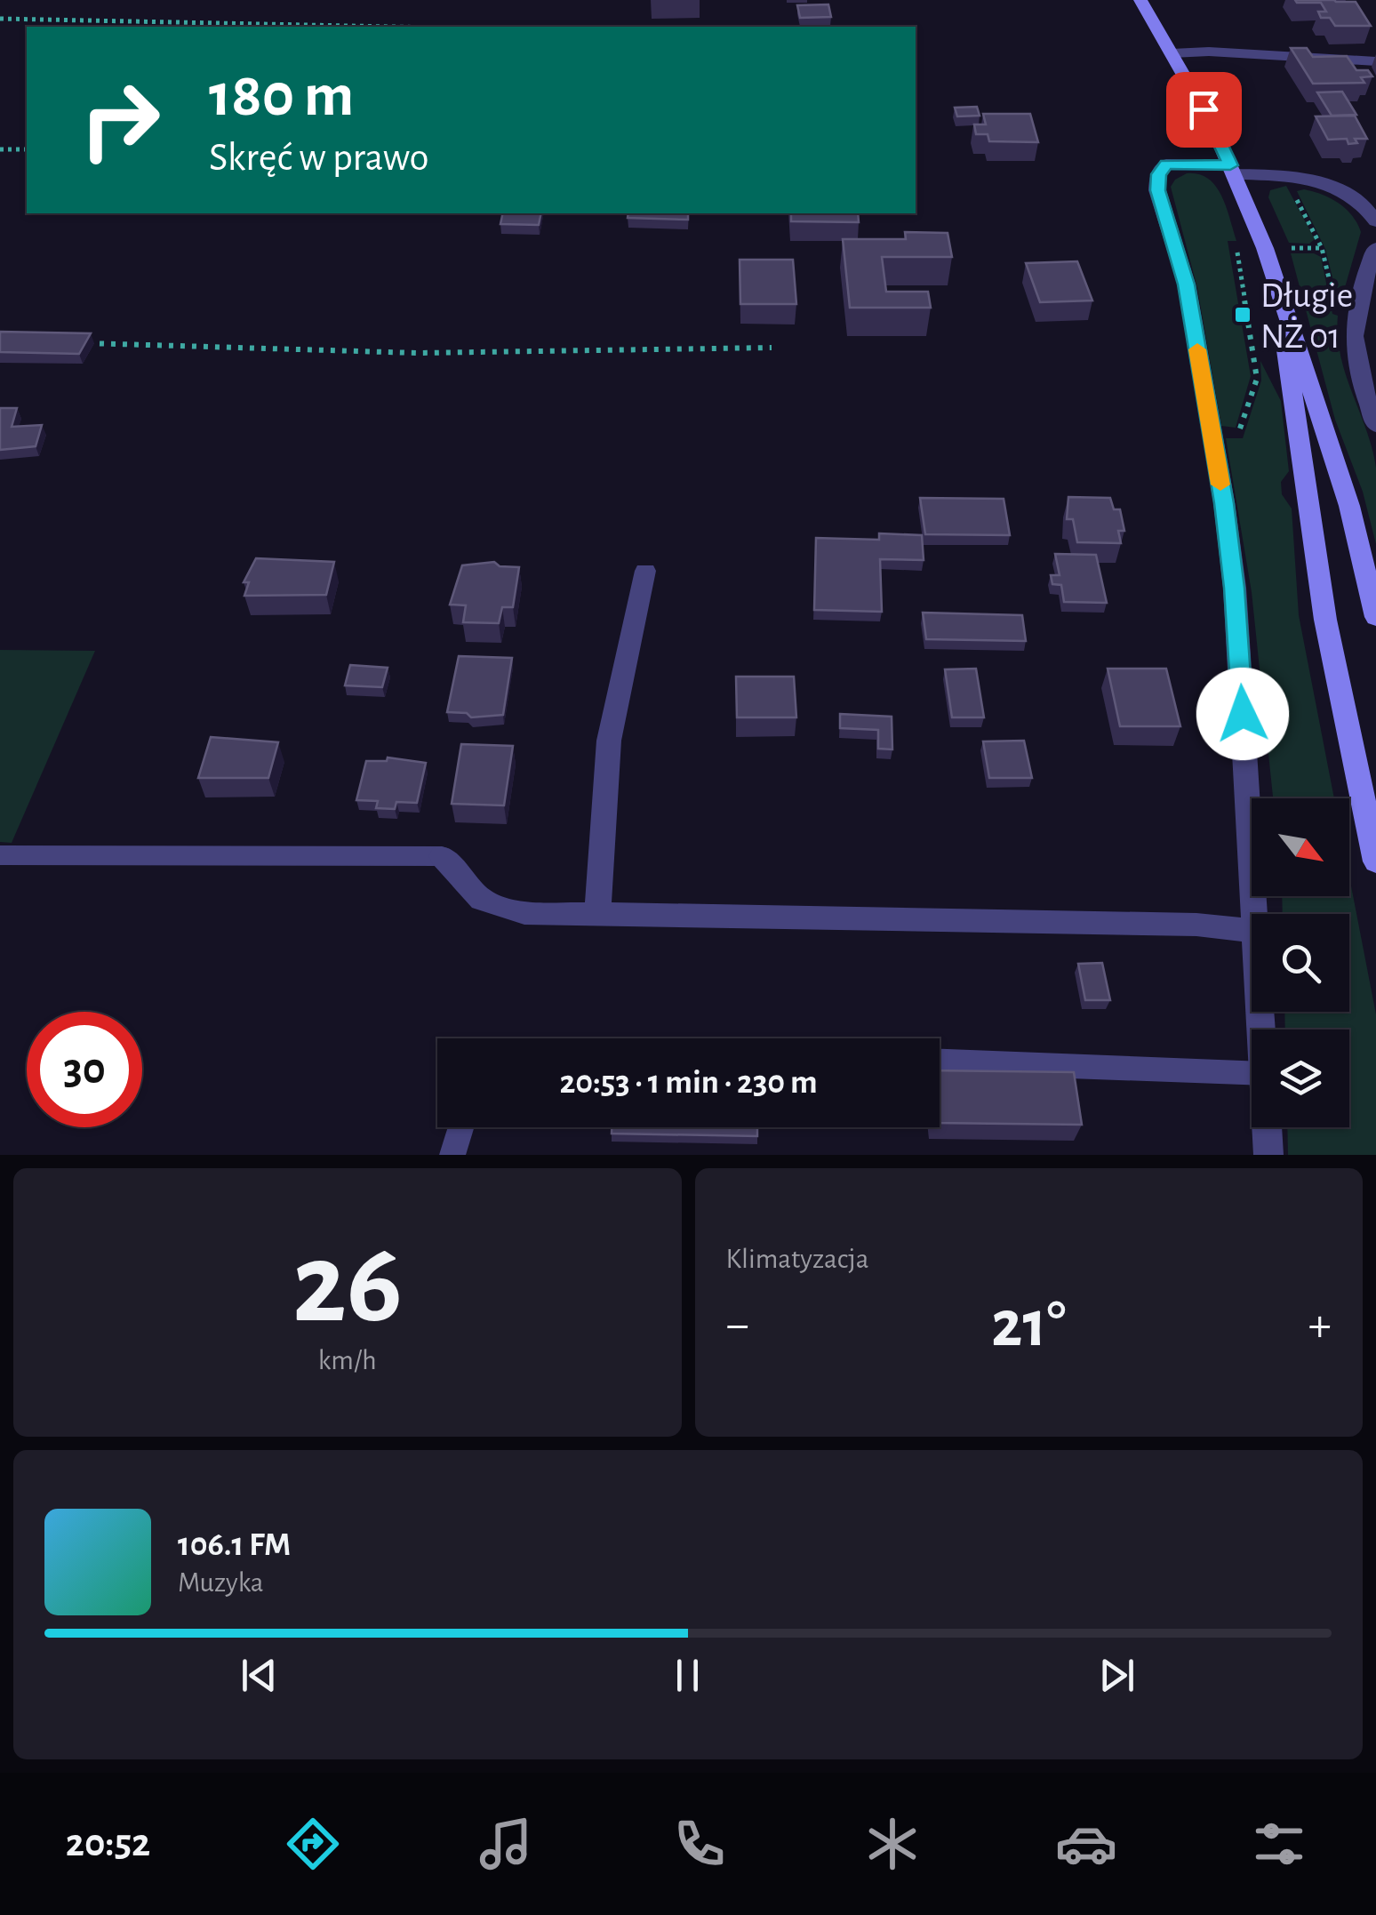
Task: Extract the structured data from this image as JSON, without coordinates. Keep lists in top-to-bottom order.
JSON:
{
  "places": {
    "transit": ["Długie NŻ 01"]
  },
  "north": "bottom right",
  "page": {
    "turn": ["180 m", "Skręć w prawo"],
    "limit": "30",
    "trip": "20:53 · 1 min · 230 m",
    "tile": [
      ["26", "km/h"],
      "Klimatyzacja"
    ],
    "heat": ["−", "21°", "+"],
    "song": ["106.1 FM", "Muzyka"],
    "tabs": "20:52"
  }
}
